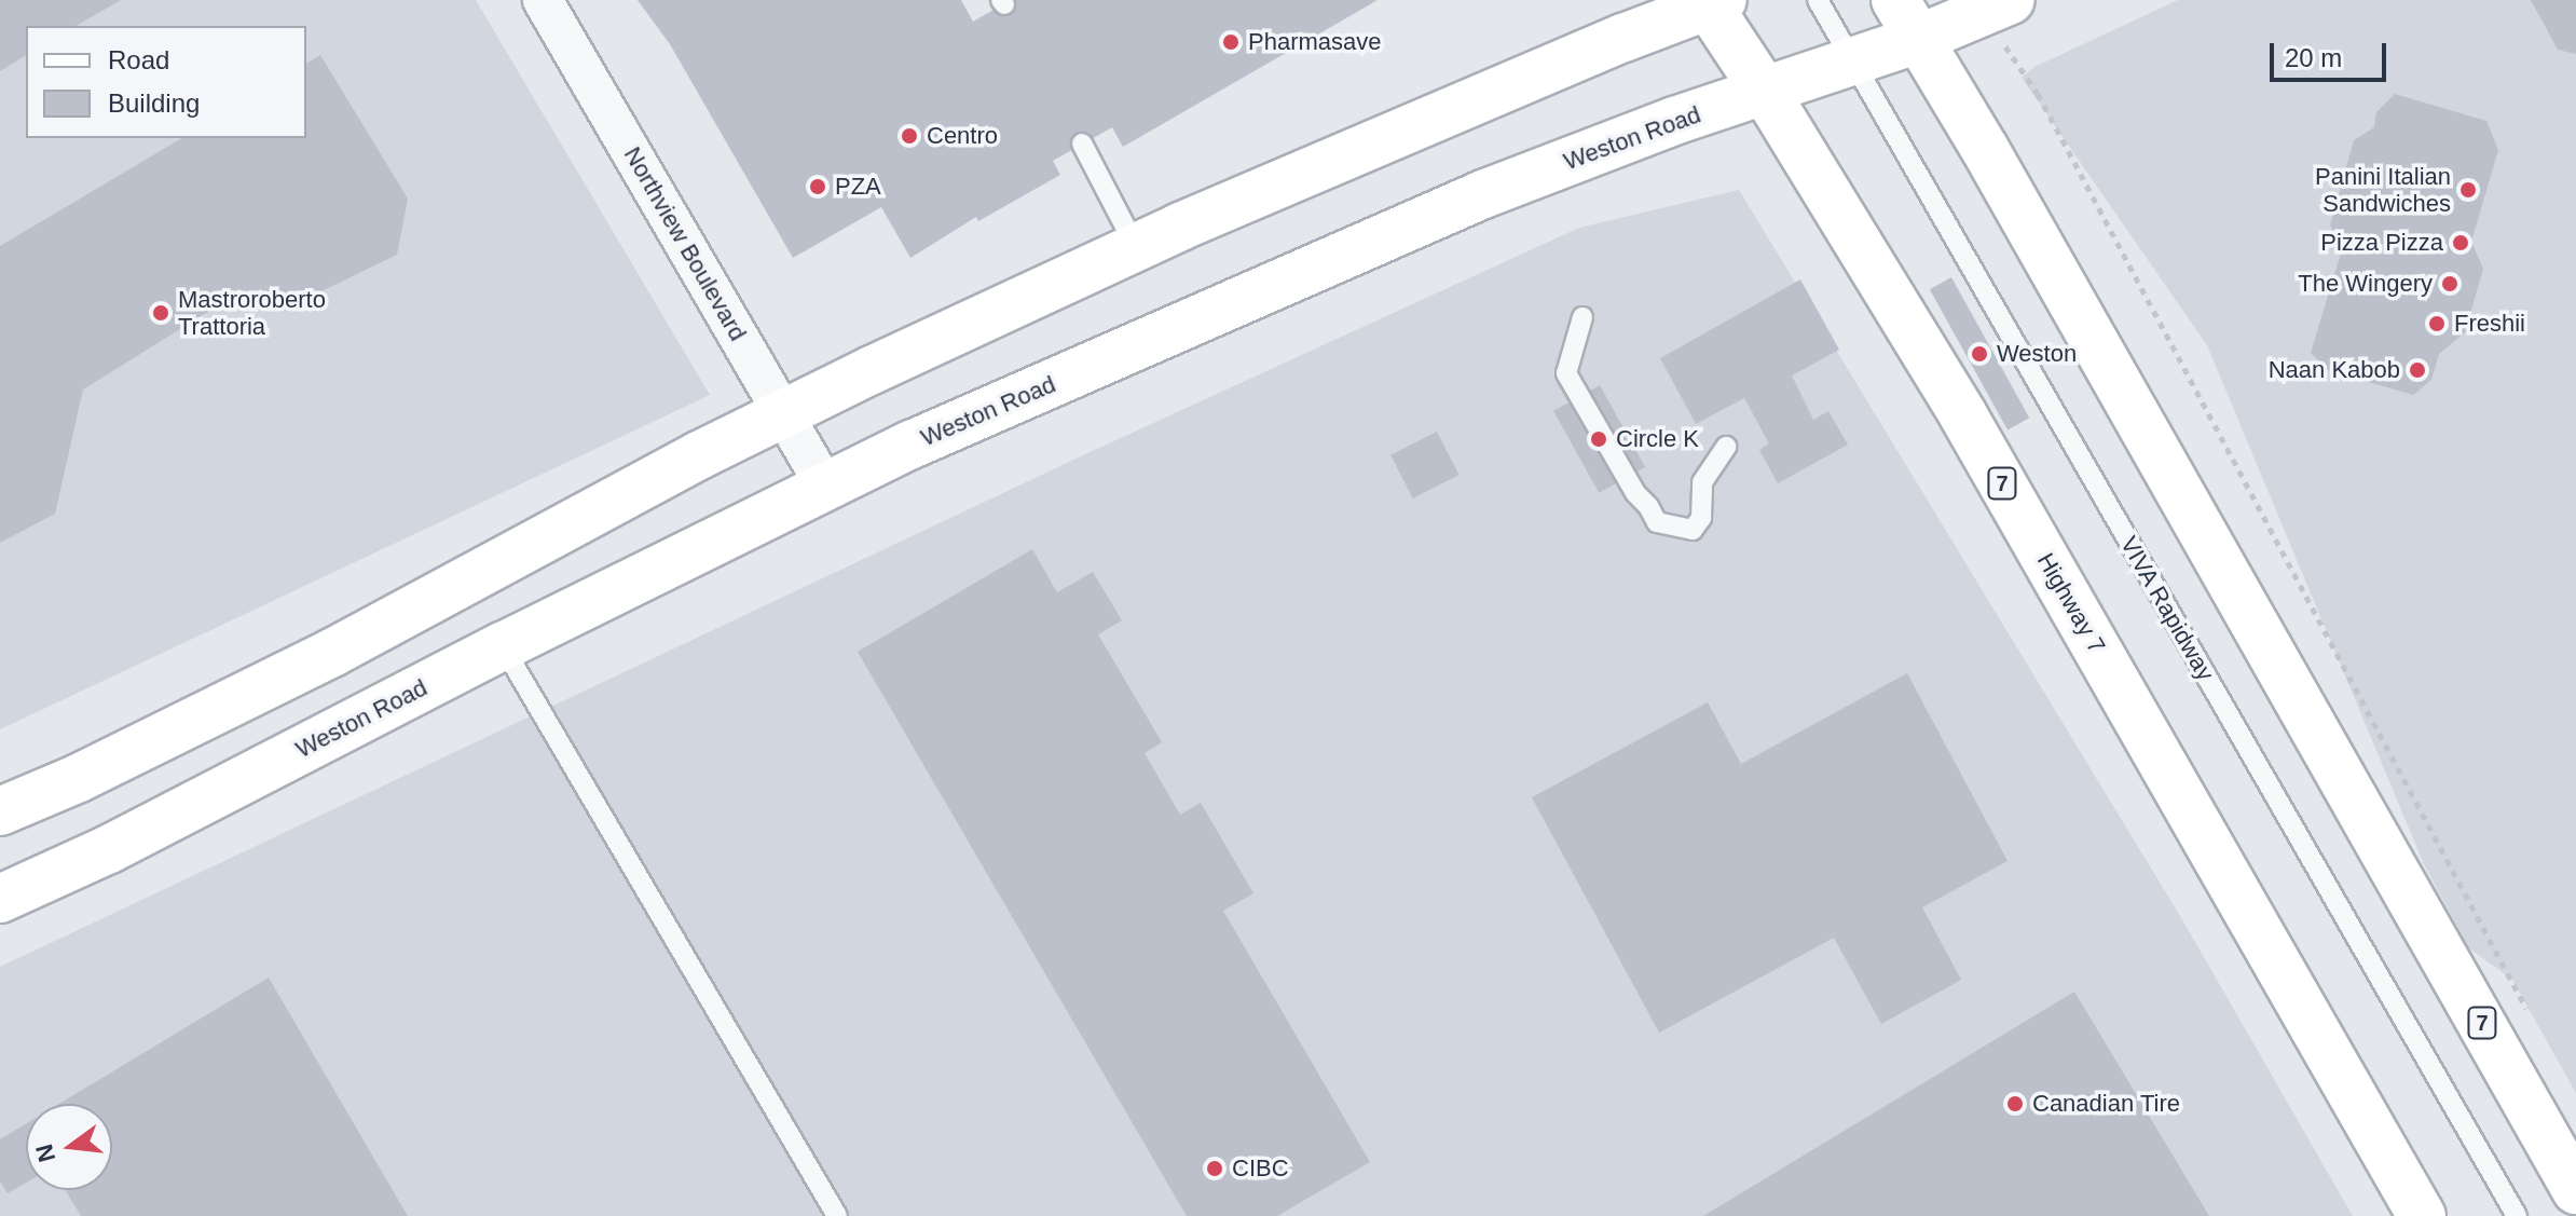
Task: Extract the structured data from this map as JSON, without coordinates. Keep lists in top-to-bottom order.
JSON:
{
  "streets": {
    "main road": ["Weston Road", "7", "Highway 7"],
    "street": ["Northview Boulevard"],
    "lane": ["VIVA Rapidway"]
  },
  "crossings": [
    ["Weston Road", "Northview Boulevard"],
    ["Weston Road", "7"],
    ["Weston Road", "Highway 7"],
    ["Weston Road", "VIVA Rapidway"]
  ],
  "places": [
    "Pharmasave",
    "Centro",
    "PZA",
    "Panini Italian Sandwiches",
    "Pizza Pizza",
    "The Wingery",
    "Mastroroberto Trattoria",
    "Freshii",
    "Weston",
    "Naan Kabob",
    "Circle K",
    "Canadian Tire",
    "CIBC"
  ],
  "legend": ["Road", "Building"],
  "scale_bar": "20 m",
  "north": "left"
}
